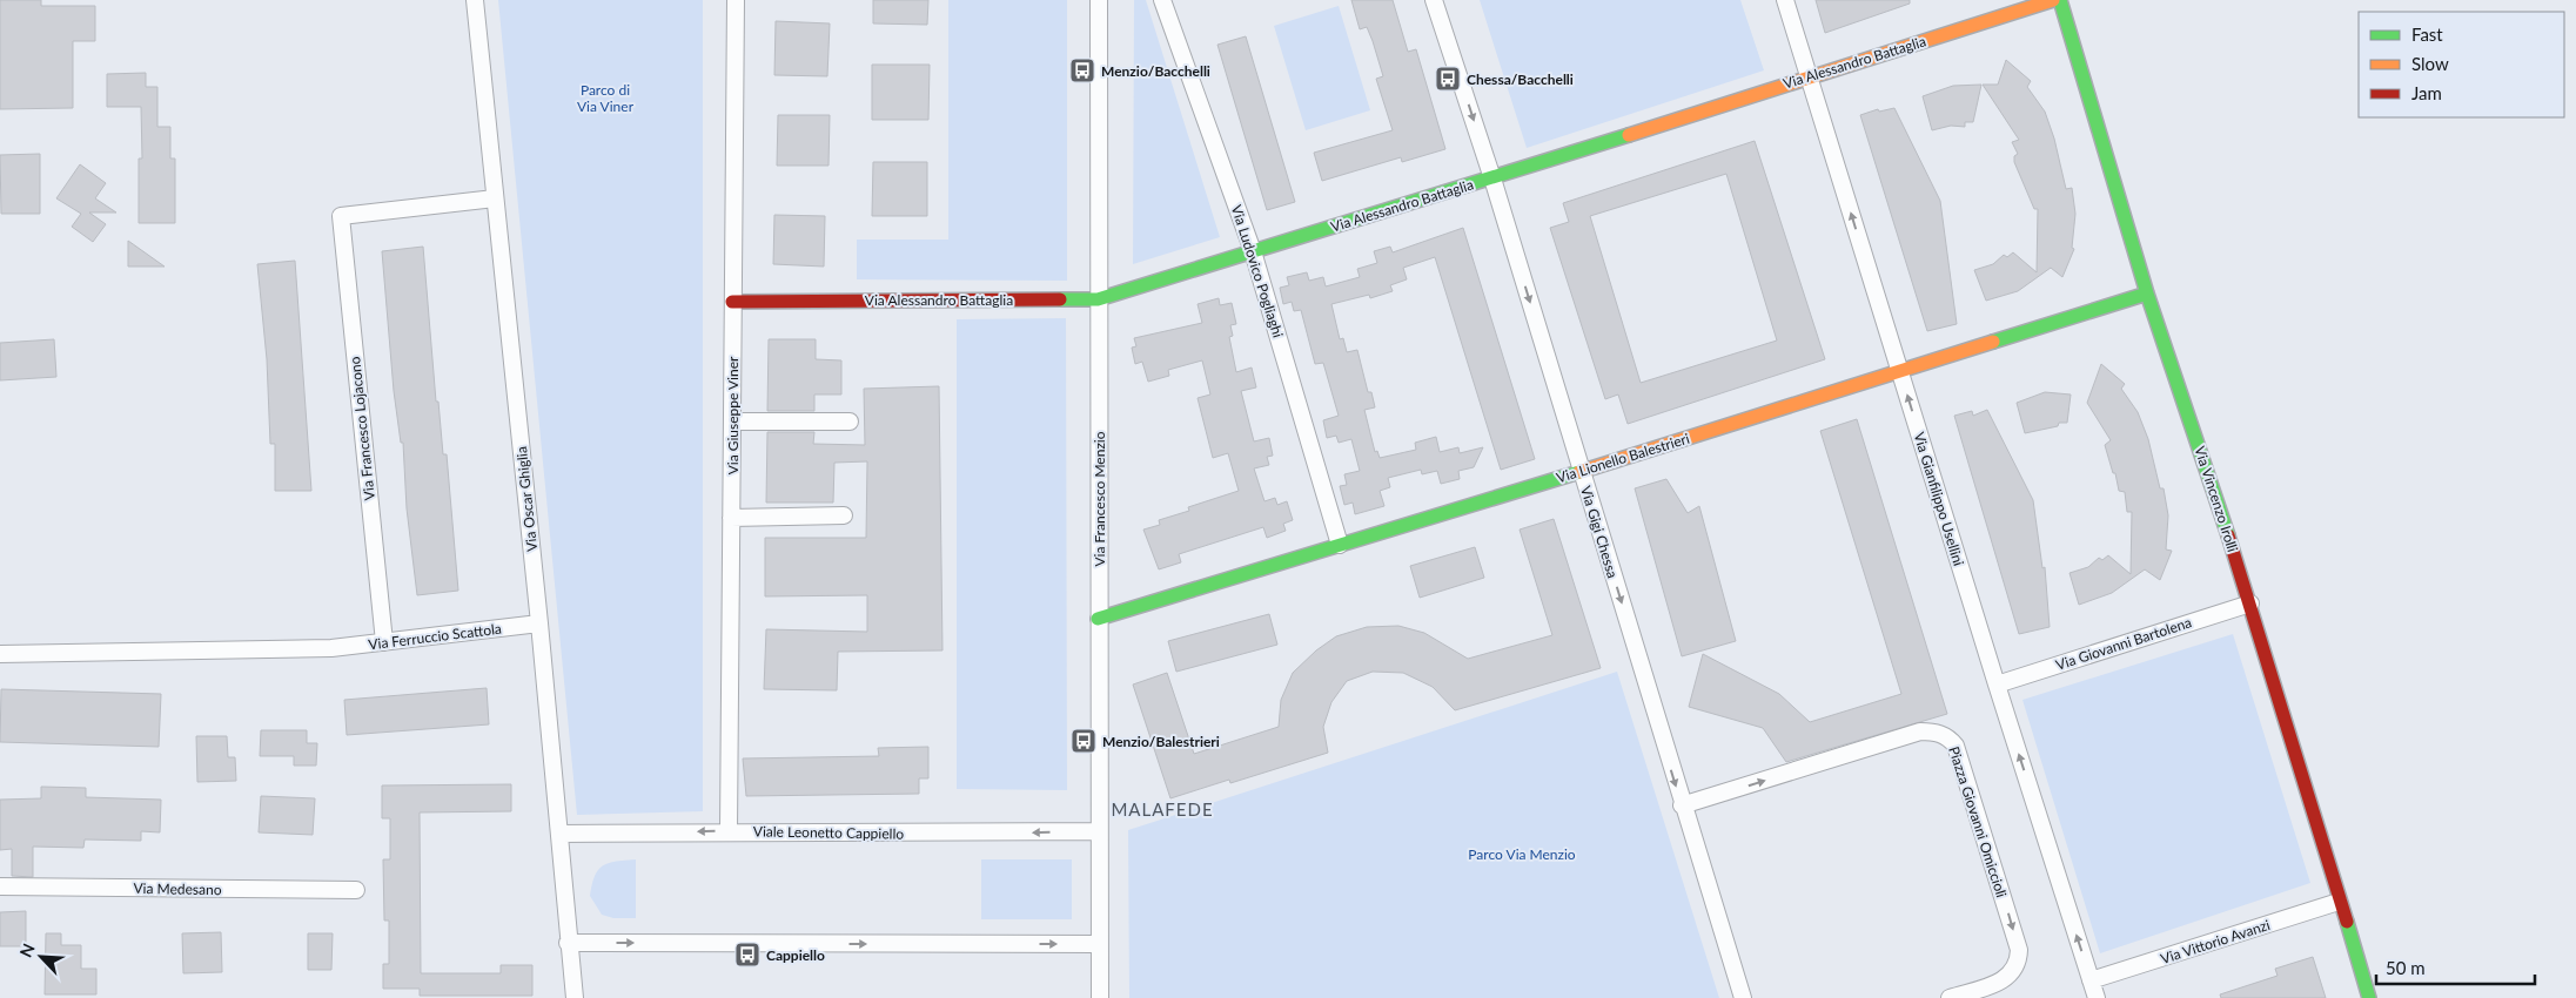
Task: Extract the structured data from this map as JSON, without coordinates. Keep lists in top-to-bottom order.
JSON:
{
  "streets": {
    "street": [
      "Via Alessandro Battaglia",
      "Via Ludovico Pogliaghi",
      "Via Giuseppe Viner",
      "Via Francesco Lojacono",
      "Via Lionello Balestrieri",
      "Via Oscar Ghiglia",
      "Via Francesco Menzio",
      "Via Gianfilippo Usellini",
      "Via Vincenzo Irolli",
      "Via Gigi Chessa",
      "Via Ferruccio Scattola",
      "Via Giovanni Bartolena",
      "Piazza Giovanni Omiccioli",
      "Viale Leonetto Cappiello",
      "Via Medesano",
      "Via Vittorio Avanzi"
    ]
  },
  "crossings": [
    ["Via Alessandro Battaglia", "Via Ludovico Pogliaghi"],
    ["Via Alessandro Battaglia", "Via Giuseppe Viner"],
    ["Via Alessandro Battaglia", "Via Francesco Menzio"],
    ["Via Alessandro Battaglia", "Via Gianfilippo Usellini"],
    ["Via Alessandro Battaglia", "Via Gigi Chessa"],
    ["Via Ludovico Pogliaghi", "Via Lionello Balestrieri"],
    ["Via Giuseppe Viner", "Viale Leonetto Cappiello"],
    ["Via Francesco Lojacono", "Via Oscar Ghiglia"],
    ["Via Francesco Lojacono", "Via Ferruccio Scattola"],
    ["Via Lionello Balestrieri", "Via Francesco Menzio"],
    ["Via Lionello Balestrieri", "Via Gianfilippo Usellini"],
    ["Via Lionello Balestrieri", "Via Vincenzo Irolli"],
    ["Via Lionello Balestrieri", "Via Gigi Chessa"],
    ["Via Oscar Ghiglia", "Via Ferruccio Scattola"],
    ["Via Oscar Ghiglia", "Viale Leonetto Cappiello"],
    ["Via Francesco Menzio", "Viale Leonetto Cappiello"],
    ["Via Gianfilippo Usellini", "Via Giovanni Bartolena"],
    ["Via Gianfilippo Usellini", "Via Vittorio Avanzi"],
    ["Via Vincenzo Irolli", "Via Giovanni Bartolena"],
    ["Via Vincenzo Irolli", "Via Vittorio Avanzi"],
    ["Via Gigi Chessa", "Piazza Giovanni Omiccioli"]
  ],
  "one_way": ["Via Gianfilippo Usellini", "Via Gigi Chessa"],
  "districts": ["MALAFEDE"],
  "parks": ["Parco di Via Viner", "Parco Via Menzio"],
  "places": {
    "bus stop": [
      "Menzio/Bacchelli",
      "Chessa/Bacchelli",
      "Menzio/Balestrieri",
      "Cappiello"
    ]
  },
  "legend": ["Fast", "Slow", "Jam"],
  "scale_bar": "50 m",
  "north": "top left"
}
